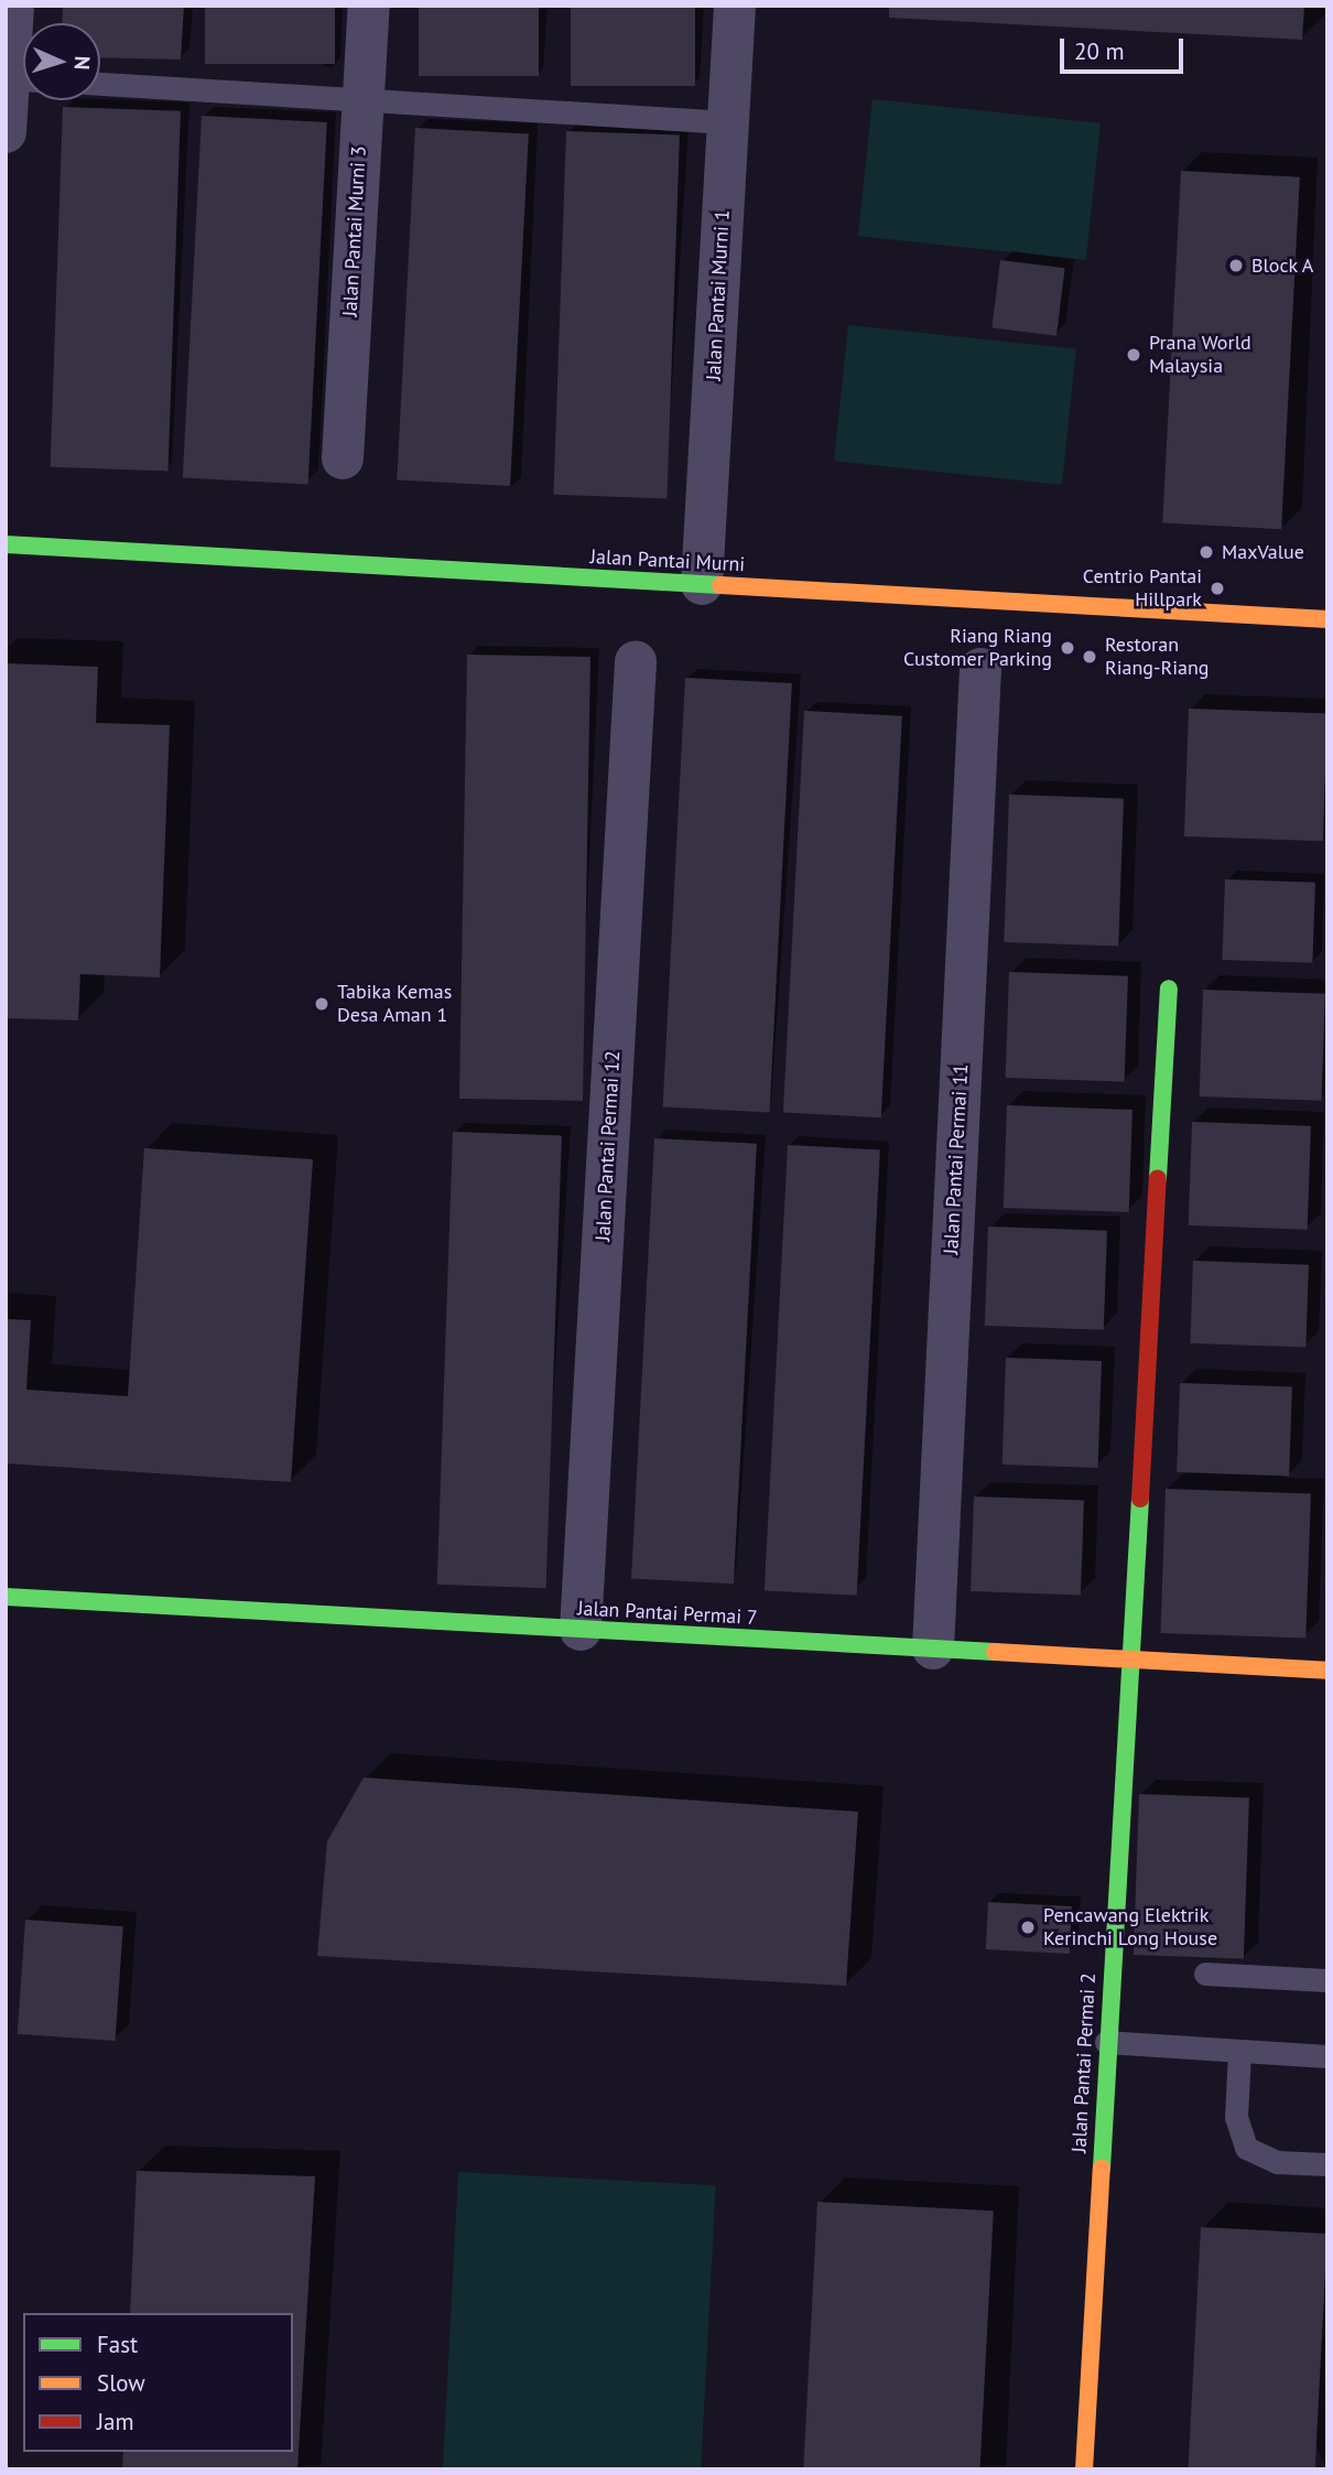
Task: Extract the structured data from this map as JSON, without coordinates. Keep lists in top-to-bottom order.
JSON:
{
  "streets": {
    "street": [
      "Jalan Pantai Murni 3",
      "Jalan Pantai Murni 1",
      "Jalan Pantai Murni",
      "Jalan Pantai Permai 12",
      "Jalan Pantai Permai 11",
      "Jalan Pantai Permai 7",
      "Jalan Pantai Permai 2"
    ]
  },
  "crossings": [
    ["Jalan Pantai Murni 1", "Jalan Pantai Murni"],
    ["Jalan Pantai Permai 12", "Jalan Pantai Permai 7"],
    ["Jalan Pantai Permai 11", "Jalan Pantai Permai 7"],
    ["Jalan Pantai Permai 7", "Jalan Pantai Permai 2"]
  ],
  "places": [
    "Block A",
    "Prana World Malaysia",
    "MaxValue",
    "Centrio Pantai Hillpark",
    "Riang Riang Customer Parking",
    "Restoran Riang-Riang",
    "Tabika Kemas Desa Aman 1",
    "Pencawang Elektrik Kerinchi Long House"
  ],
  "legend": ["Fast", "Slow", "Jam"],
  "scale_bar": "20 m",
  "north": "right"
}
